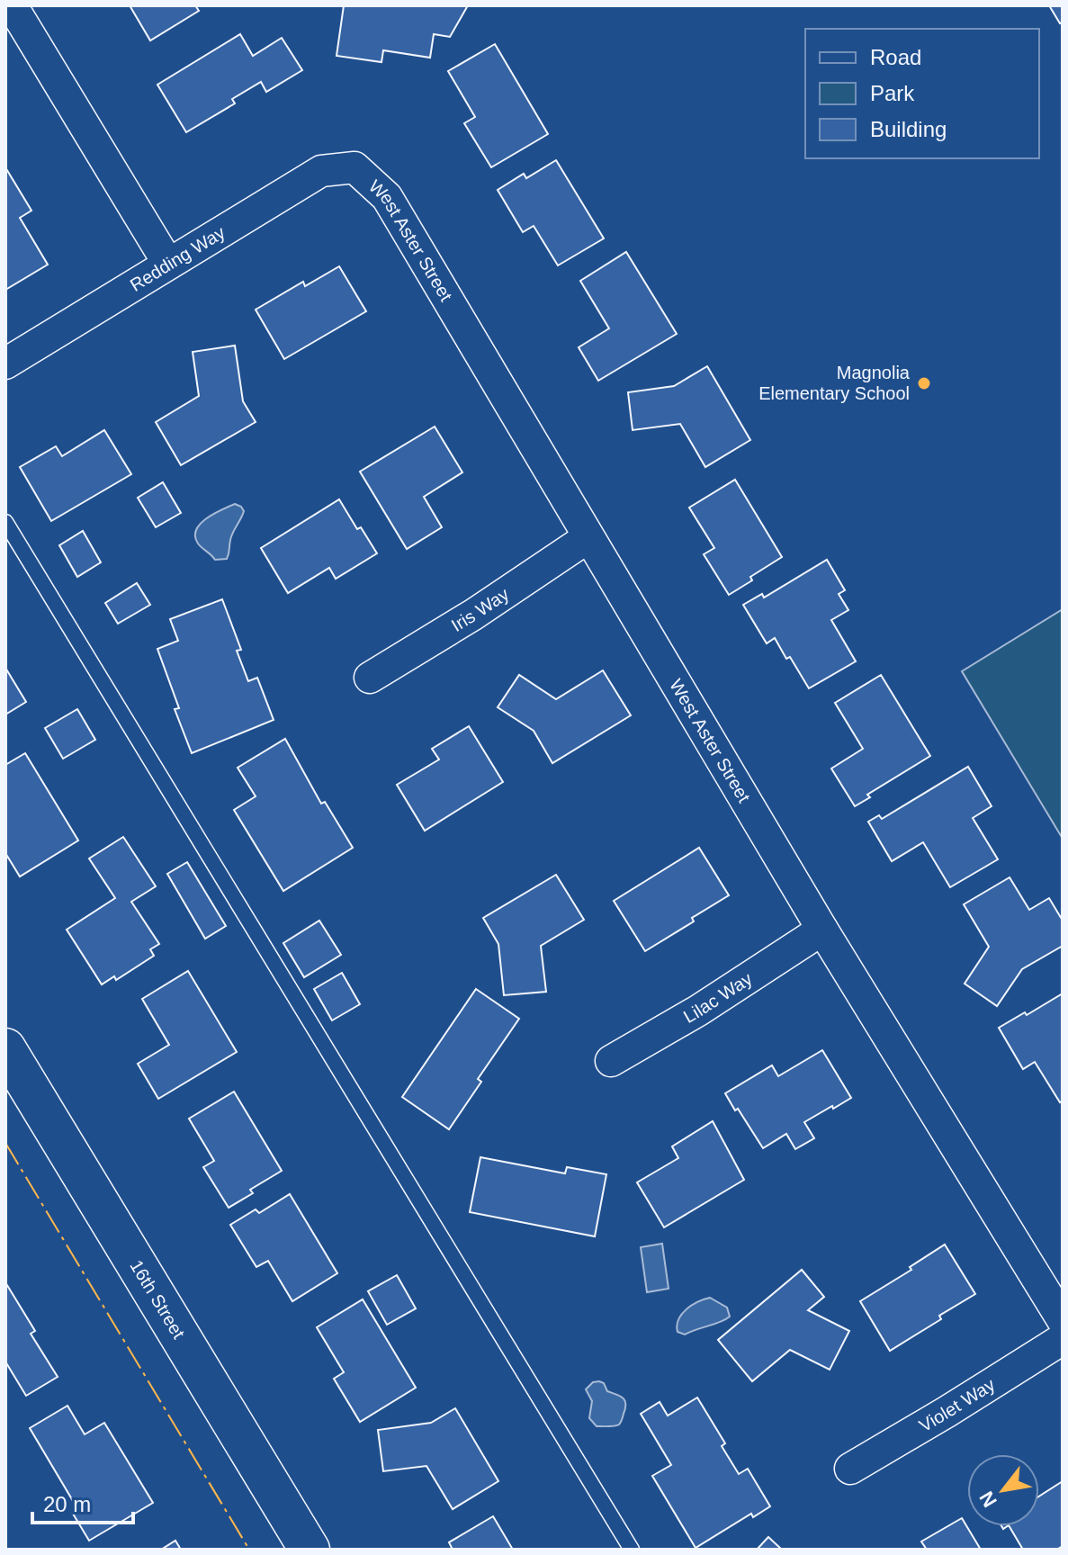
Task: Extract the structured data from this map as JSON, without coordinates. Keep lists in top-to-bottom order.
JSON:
{
  "streets": {
    "main road": ["16th Street"],
    "street": [
      "West Aster Street",
      "Redding Way",
      "Iris Way",
      "Lilac Way",
      "Violet Way"
    ]
  },
  "crossings": [
    ["West Aster Street", "Redding Way"],
    ["West Aster Street", "Iris Way"],
    ["West Aster Street", "Lilac Way"]
  ],
  "places": ["Magnolia Elementary School"],
  "legend": ["Road", "Park", "Building"],
  "scale_bar": "20 m",
  "north": "bottom left"
}
